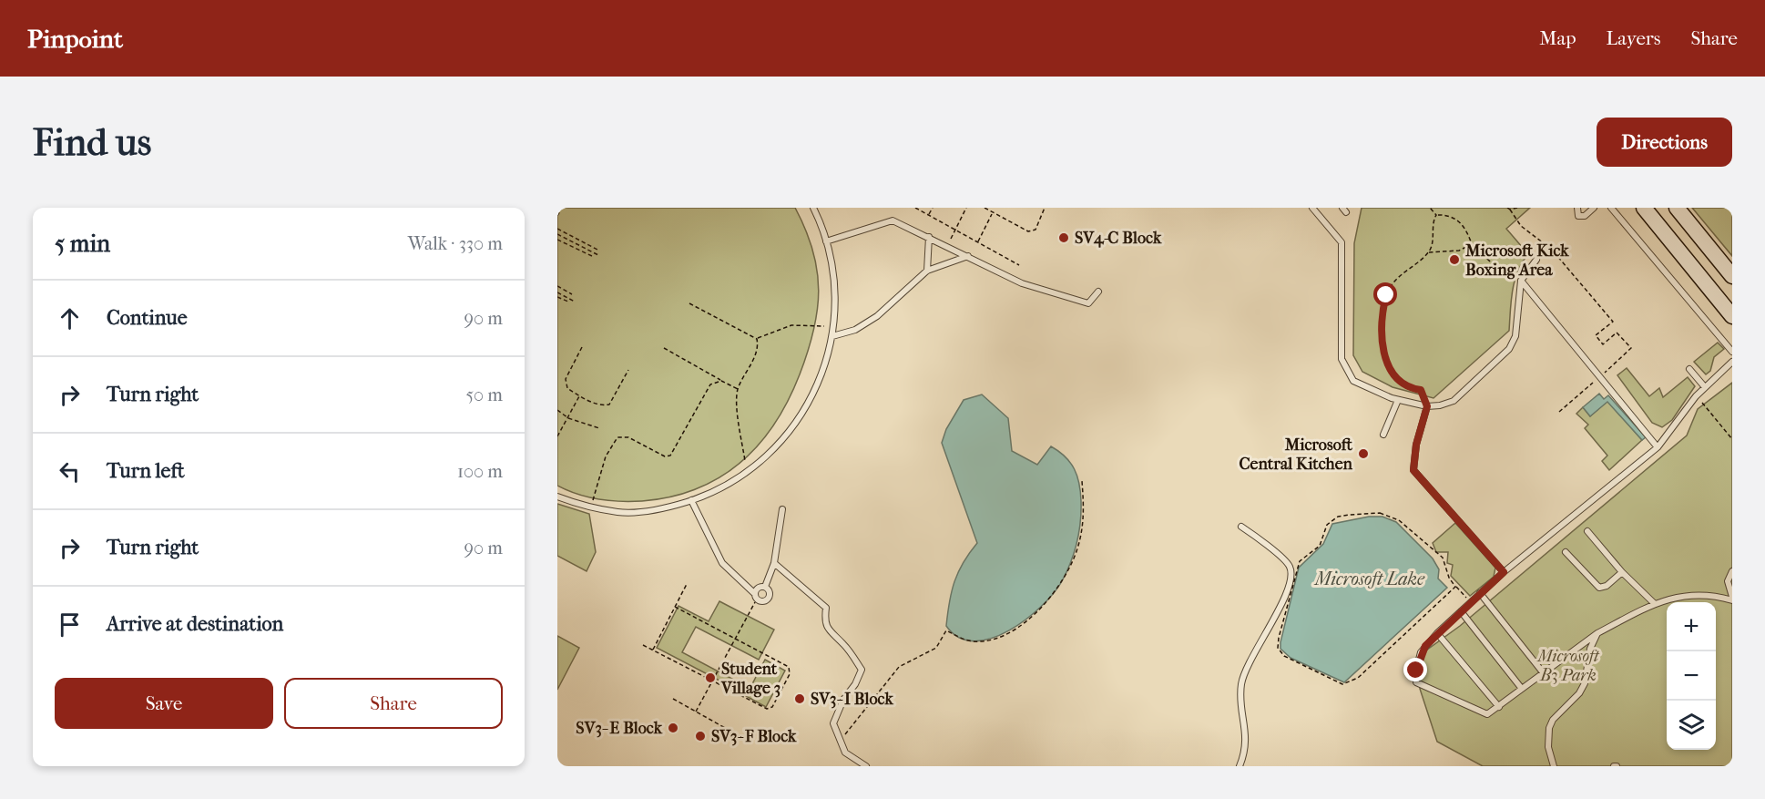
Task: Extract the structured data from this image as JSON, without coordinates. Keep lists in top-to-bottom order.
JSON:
{
  "water": ["Microsoft Lake"],
  "parks": ["Microsoft B3 Park"],
  "places": [
    "SV4-C Block",
    "Microsoft Kick Boxing Area",
    "Microsoft Central Kitchen",
    "Student Village 3",
    "SV3- I Block",
    "SV3- E Block",
    "SV3- F Block"
  ],
  "page": {
    "header": "Pinpoint",
    "nav": ["Map", "Layers", "Share"],
    "buttons": [
      "Directions",
      ["Save", "Share"]
    ],
    "title": "Find us",
    "heading": ["5 min", "Walk · 330 m"],
    "list": [
      ["Continue", "90 m"],
      ["Turn right", "50 m"],
      ["Turn left", "100 m"],
      ["Turn right", "90 m"],
      "Arrive at destination"
    ],
    "map_buttons": ["+", "−"]
  }
}
